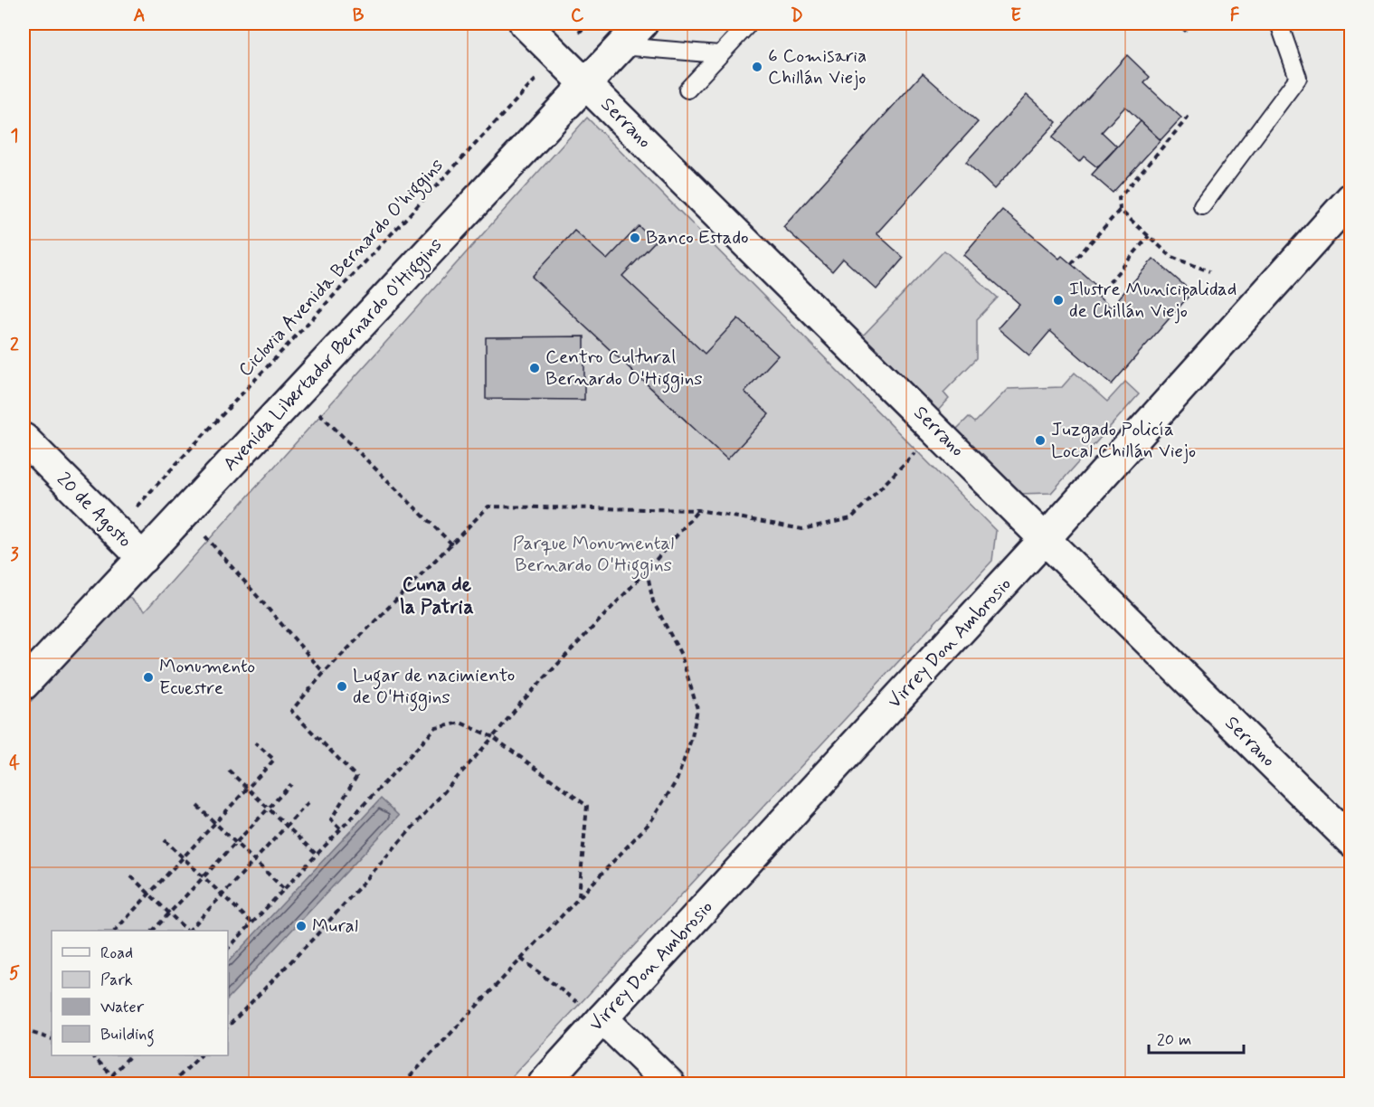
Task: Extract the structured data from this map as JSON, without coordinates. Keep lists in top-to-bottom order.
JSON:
{
  "streets": {
    "street": [
      "Serrano",
      "Avenida Libertador Bernardo O'Higgins",
      "20 de Agosto",
      "Virrey Don Ambrosio"
    ],
    "path": ["Ciclovia Avenida Bernardo O'higgins"]
  },
  "crossings": [
    ["Serrano", "Ciclovia Avenida Bernardo O'higgins"],
    ["Serrano", "Avenida Libertador Bernardo O'Higgins"],
    ["Serrano", "Virrey Don Ambrosio"],
    ["Ciclovia Avenida Bernardo O'higgins", "20 de Agosto"],
    ["Avenida Libertador Bernardo O'Higgins", "20 de Agosto"]
  ],
  "districts": ["Cuna de la Patria"],
  "parks": ["Parque Monumental Bernardo O'Higgins"],
  "places": [
    "6 Comisaria Chillán Viejo",
    "Banco Estado",
    "Ilustre Municipalidad de Chillán Viejo",
    "Centro Cultural Bernardo O'Higgins",
    "Juzgado Policía Local Chillán Viejo",
    "Monumento Ecuestre",
    "Lugar de nacimiento de O'Higgins",
    "Mural"
  ],
  "legend": [
    "Road",
    "Park",
    "Water",
    "Building"
  ],
  "scale_bar": "20 m",
  "grid": {
    "columns": [
      "A",
      "B",
      "C",
      "D",
      "E",
      "F"
    ],
    "rows": [
      "1",
      "2",
      "3",
      "4",
      "5"
    ]
  }
}
